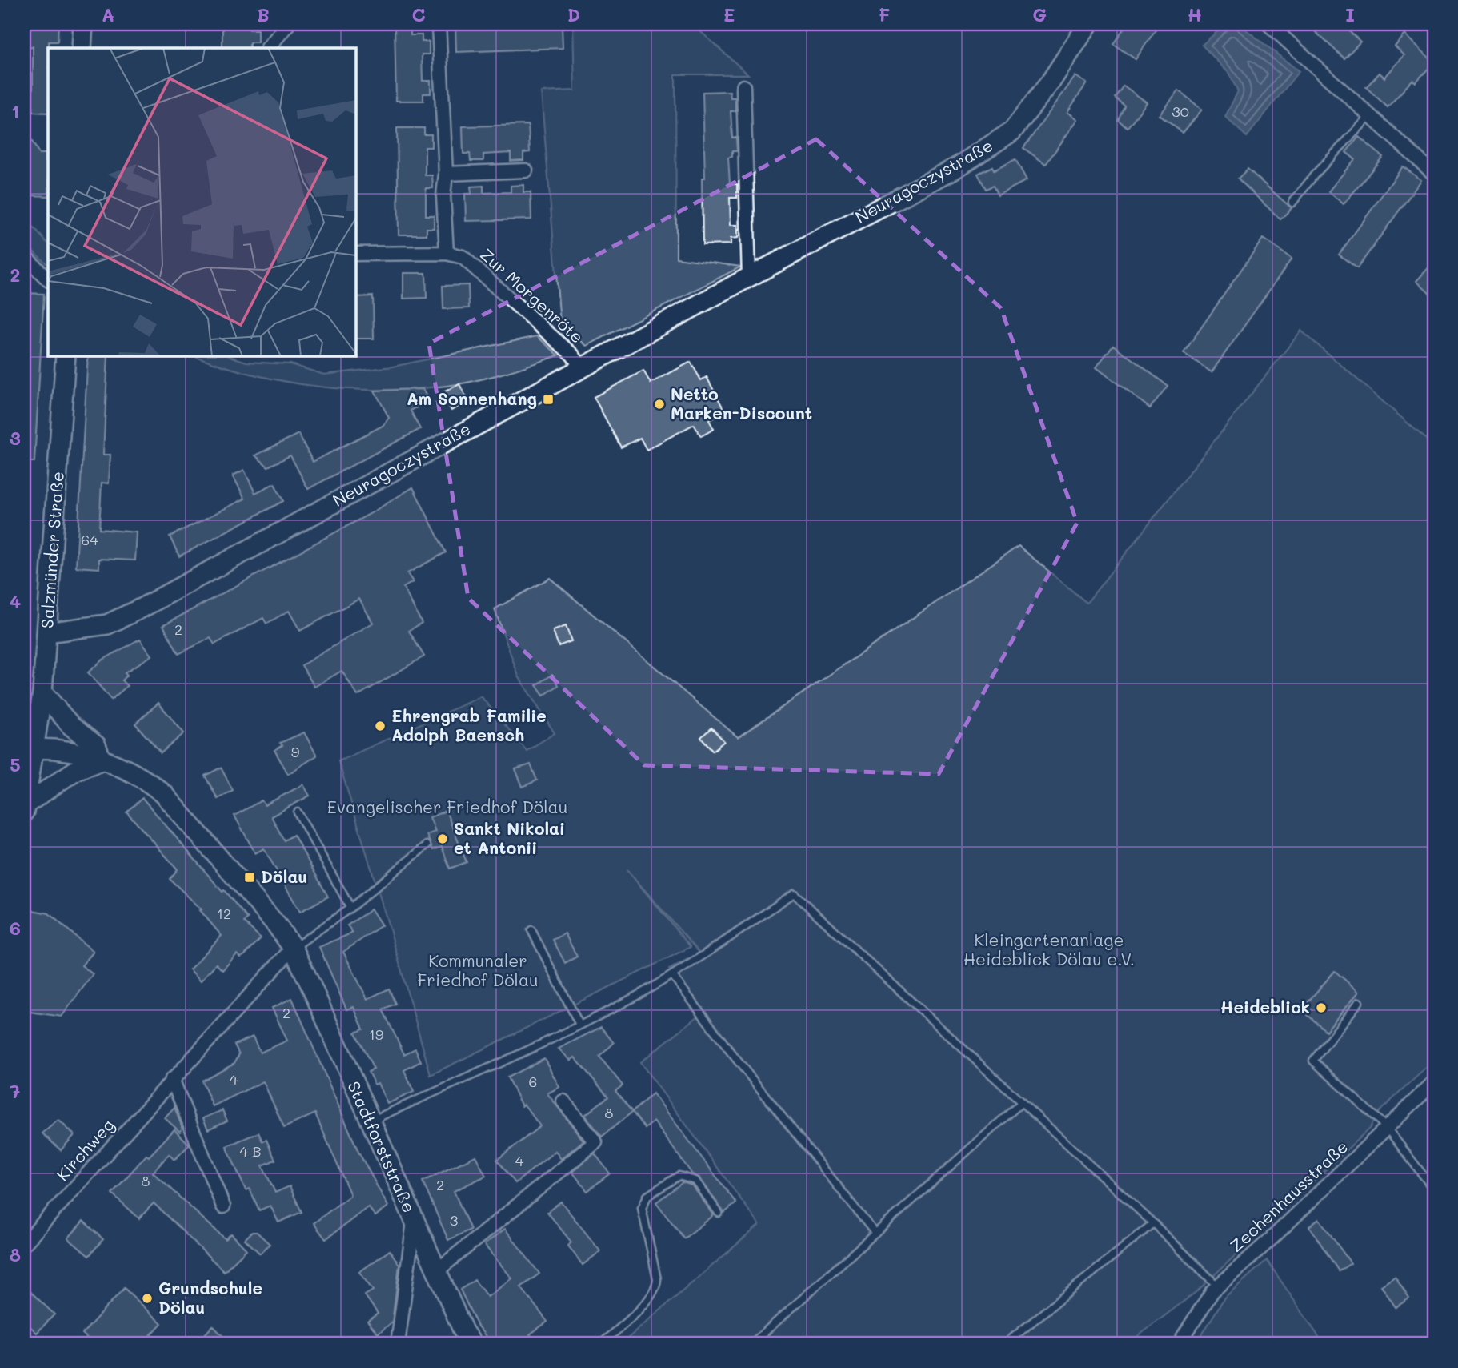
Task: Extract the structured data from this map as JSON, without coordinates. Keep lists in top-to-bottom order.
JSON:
{
  "streets": {
    "main road": ["Neuragoczystraße", "Salzmünder Straße", "Stadtforststraße"],
    "street": ["Zur Morgenröte", "Kirchweg", "Zechenhausstraße"]
  },
  "crossings": [
    ["Neuragoczystraße", "Zur Morgenröte"],
    ["Neuragoczystraße", "Salzmünder Straße"],
    ["Salzmünder Straße", "Stadtforststraße"],
    ["Stadtforststraße", "Kirchweg"]
  ],
  "parks": ["Evangelischer Friedhof Dölau", "Kleingartenanlage Heideblick Dölau e.V.", "Kommunaler Friedhof Dölau"],
  "places": {
    "transit": ["Am Sonnenhang", "Dölau"],
    "other": [
      "Netto Marken-Discount",
      "Ehrengrab Familie Adolph Baensch",
      "Sankt Nikolai et Antonii",
      "Heideblick",
      "Grundschule Dölau"
    ]
  },
  "house_numbers": [
    "30",
    "64",
    "2",
    "9",
    "12",
    "2",
    "19",
    "4",
    "6",
    "8",
    "4 B",
    "4",
    "8",
    "2",
    "3"
  ],
  "grid": {
    "columns": [
      "A",
      "B",
      "C",
      "D",
      "E",
      "F",
      "G",
      "H",
      "I"
    ],
    "rows": [
      "1",
      "2",
      "3",
      "4",
      "5",
      "6",
      "7",
      "8"
    ]
  }
}
